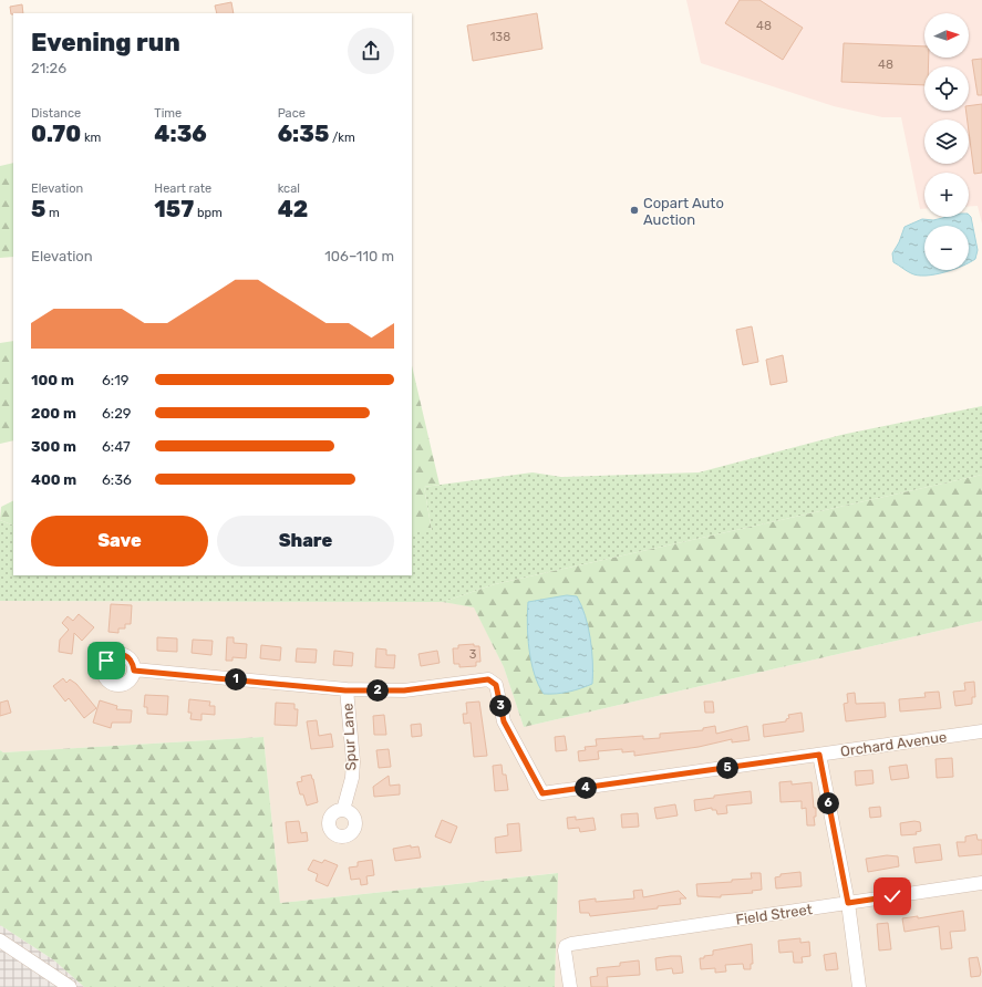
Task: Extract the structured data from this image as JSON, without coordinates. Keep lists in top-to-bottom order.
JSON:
{
  "streets": {
    "street": ["Spur Lane", "Orchard Avenue", "Field Street"]
  },
  "crossings": [
    ["Spur Lane", "Orchard Avenue"]
  ],
  "places": ["Copart Auto Auction"],
  "house_numbers": [
    "48",
    "138",
    "48",
    "3"
  ],
  "north": "right",
  "page": {
    "map_buttons": ["+", "−"],
    "heading": ["Evening run", "21:26"],
    "stats": [
      ["Distance", "0.70 km"],
      ["Time", "4:36"],
      ["Pace", "6:35 /km"],
      ["Elevation", "5 m"],
      ["Heart rate", "157 bpm"],
      ["kcal", "42"]
    ],
    "chart": ["Elevation", "106–110 m"],
    "list": [
      {
        "name": "100 m",
        "note": "6:19"
      },
      {
        "name": "200 m",
        "note": "6:29"
      },
      {
        "name": "300 m",
        "note": "6:47"
      },
      {
        "name": "400 m",
        "note": "6:36"
      }
    ],
    "buttons": ["Save", "Share"],
    "pins": [
      "1",
      "2",
      "3",
      "5",
      "4",
      "6"
    ]
  }
}
